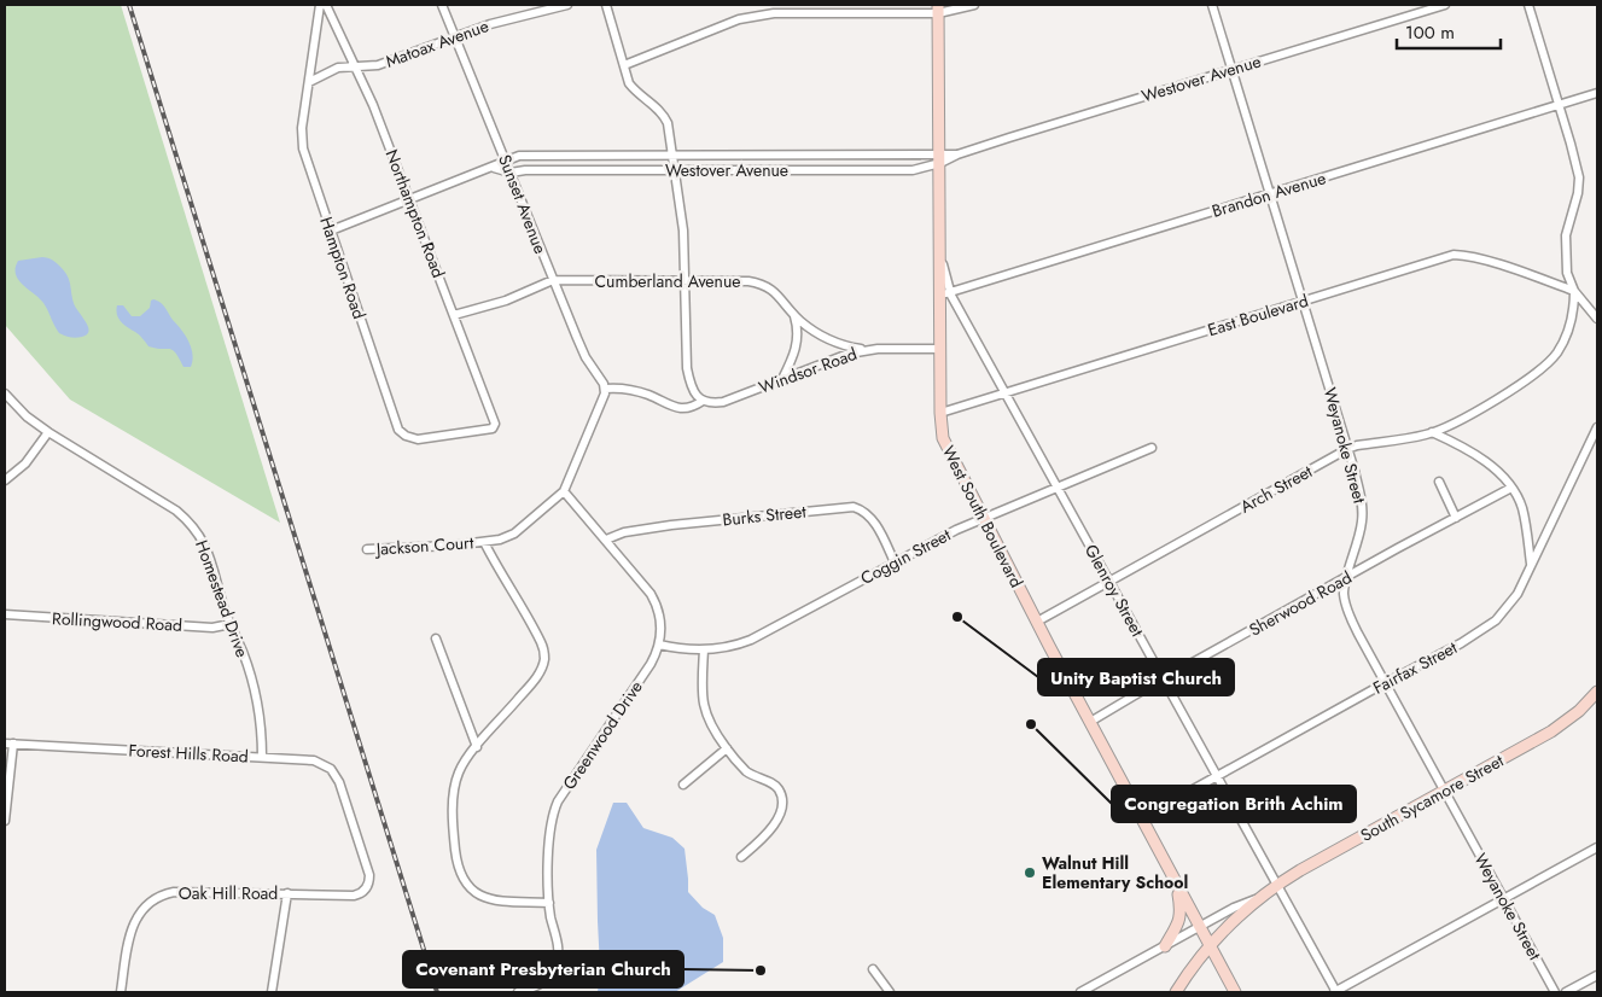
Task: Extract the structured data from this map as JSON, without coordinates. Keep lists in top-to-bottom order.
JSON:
{
  "streets": {
    "street": [
      "Matoax Avenue",
      "Westover Avenue",
      "Brandon Avenue",
      "Sunset Avenue",
      "Northampton Road",
      "Hampton Road",
      "Cumberland Avenue",
      "East Boulevard",
      "Windsor Road",
      "Weyanoke Street",
      "Arch Street",
      "Burks Street",
      "West South Boulevard",
      "Jackson Court",
      "Coggin Street",
      "Glenroy Street",
      "Homestead Drive",
      "Sherwood Road",
      "Rollingwood Road",
      "Fairfax Street",
      "Greenwood Drive",
      "Forest Hills Road",
      "South Sycamore Street",
      "Oak Hill Road"
    ]
  },
  "crossings": [
    ["Matoax Avenue", "Sunset Avenue"],
    ["Matoax Avenue", "Northampton Road"],
    ["Matoax Avenue", "Hampton Road"],
    ["Westover Avenue", "Sunset Avenue"],
    ["Westover Avenue", "Northampton Road"],
    ["Westover Avenue", "Hampton Road"],
    ["Westover Avenue", "Weyanoke Street"],
    ["Westover Avenue", "West South Boulevard"],
    ["Brandon Avenue", "Weyanoke Street"],
    ["Brandon Avenue", "West South Boulevard"],
    ["Brandon Avenue", "Glenroy Street"],
    ["Sunset Avenue", "Cumberland Avenue"],
    ["Northampton Road", "Hampton Road"],
    ["Northampton Road", "Cumberland Avenue"],
    ["Cumberland Avenue", "Windsor Road"],
    ["East Boulevard", "Weyanoke Street"],
    ["East Boulevard", "Arch Street"],
    ["East Boulevard", "West South Boulevard"],
    ["East Boulevard", "Glenroy Street"],
    ["Windsor Road", "West South Boulevard"],
    ["Weyanoke Street", "Arch Street"],
    ["Weyanoke Street", "Sherwood Road"],
    ["Weyanoke Street", "Fairfax Street"],
    ["Weyanoke Street", "South Sycamore Street"],
    ["Arch Street", "West South Boulevard"],
    ["Arch Street", "Glenroy Street"],
    ["Burks Street", "Coggin Street"],
    ["Burks Street", "Greenwood Drive"],
    ["West South Boulevard", "Coggin Street"],
    ["West South Boulevard", "Glenroy Street"],
    ["West South Boulevard", "Sherwood Road"],
    ["West South Boulevard", "Fairfax Street"],
    ["West South Boulevard", "South Sycamore Street"],
    ["Jackson Court", "Greenwood Drive"],
    ["Coggin Street", "Glenroy Street"],
    ["Coggin Street", "Greenwood Drive"],
    ["Glenroy Street", "Sherwood Road"],
    ["Glenroy Street", "Fairfax Street"],
    ["Glenroy Street", "South Sycamore Street"],
    ["Homestead Drive", "Rollingwood Road"],
    ["Homestead Drive", "Forest Hills Road"],
    ["Forest Hills Road", "Oak Hill Road"]
  ],
  "places": [
    "Unity Baptist Church",
    "Congregation Brith Achim",
    "Walnut Hill Elementary School",
    "Covenant Presbyterian Church"
  ],
  "scale_bar": "100 m"
}
